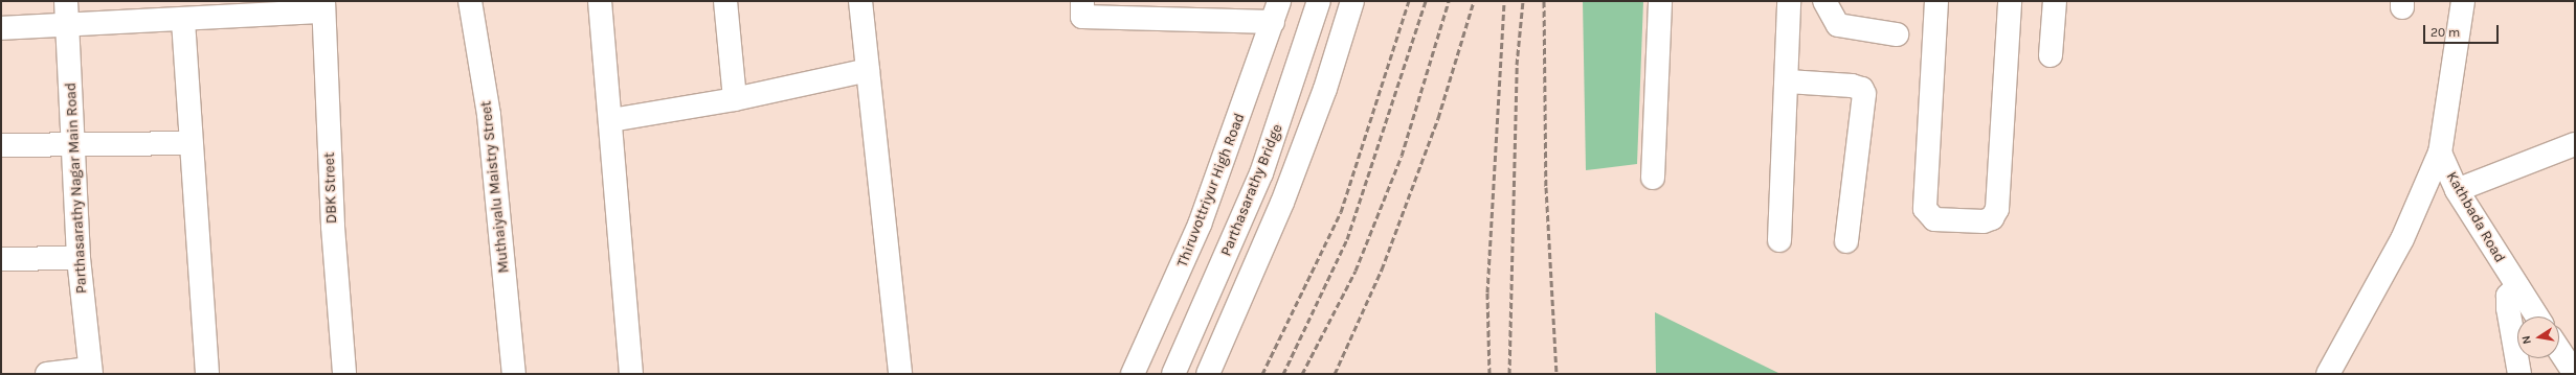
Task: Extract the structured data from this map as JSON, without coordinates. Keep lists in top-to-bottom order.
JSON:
{
  "streets": {
    "street": [
      "Muthaiyalu Maistry Street",
      "Parthasarathy Nagar Main Road",
      "DBK Street",
      "Thiruvottriyur High Road",
      "Parthasarathy Bridge",
      "Kathbada Road"
    ]
  },
  "scale_bar": "20 m",
  "north": "left"
}
